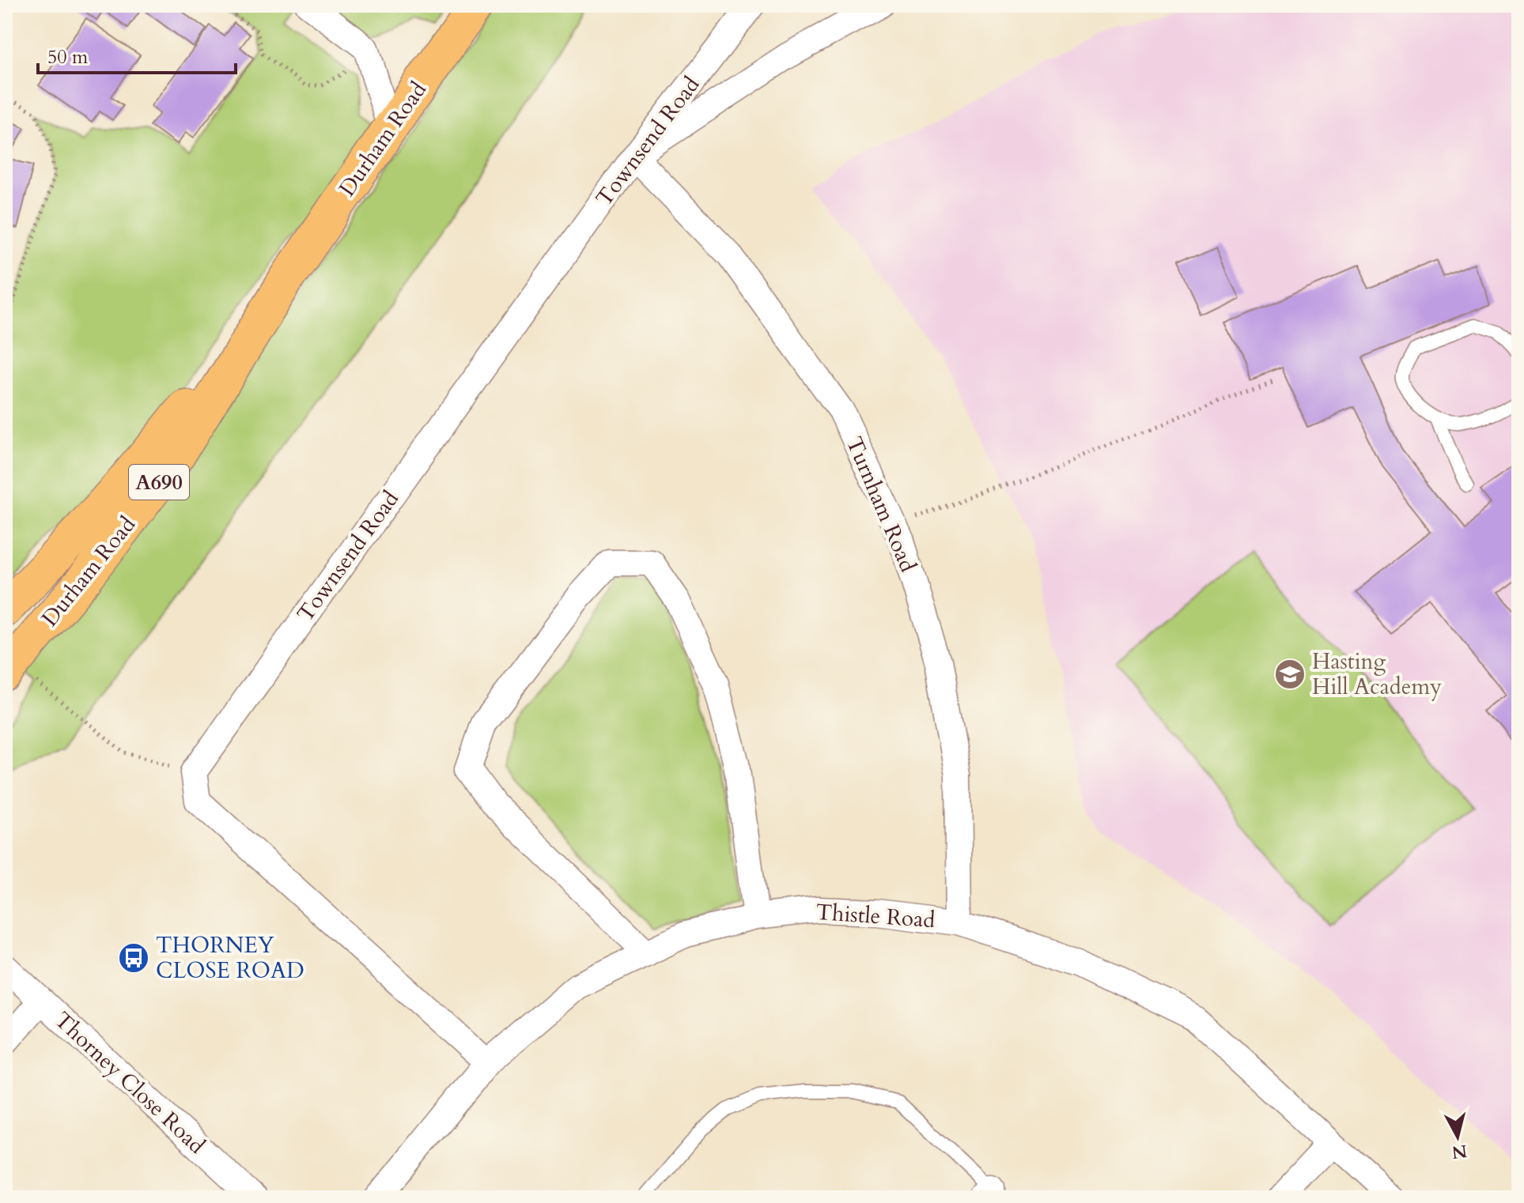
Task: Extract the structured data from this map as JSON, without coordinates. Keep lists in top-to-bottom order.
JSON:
{
  "streets": {
    "highway": ["Durham Road", "A690"],
    "street": [
      "Townsend Road",
      "Turnham Road",
      "Thistle Road",
      "Thorney Close Road"
    ]
  },
  "crossings": [
    ["Townsend Road", "Turnham Road"],
    ["Turnham Road", "Thistle Road"]
  ],
  "places": {
    "school or university": ["Hasting Hill Academy"],
    "bus stop": ["THORNEY CLOSE ROAD"]
  },
  "scale_bar": "50 m",
  "north": "bottom"
}
